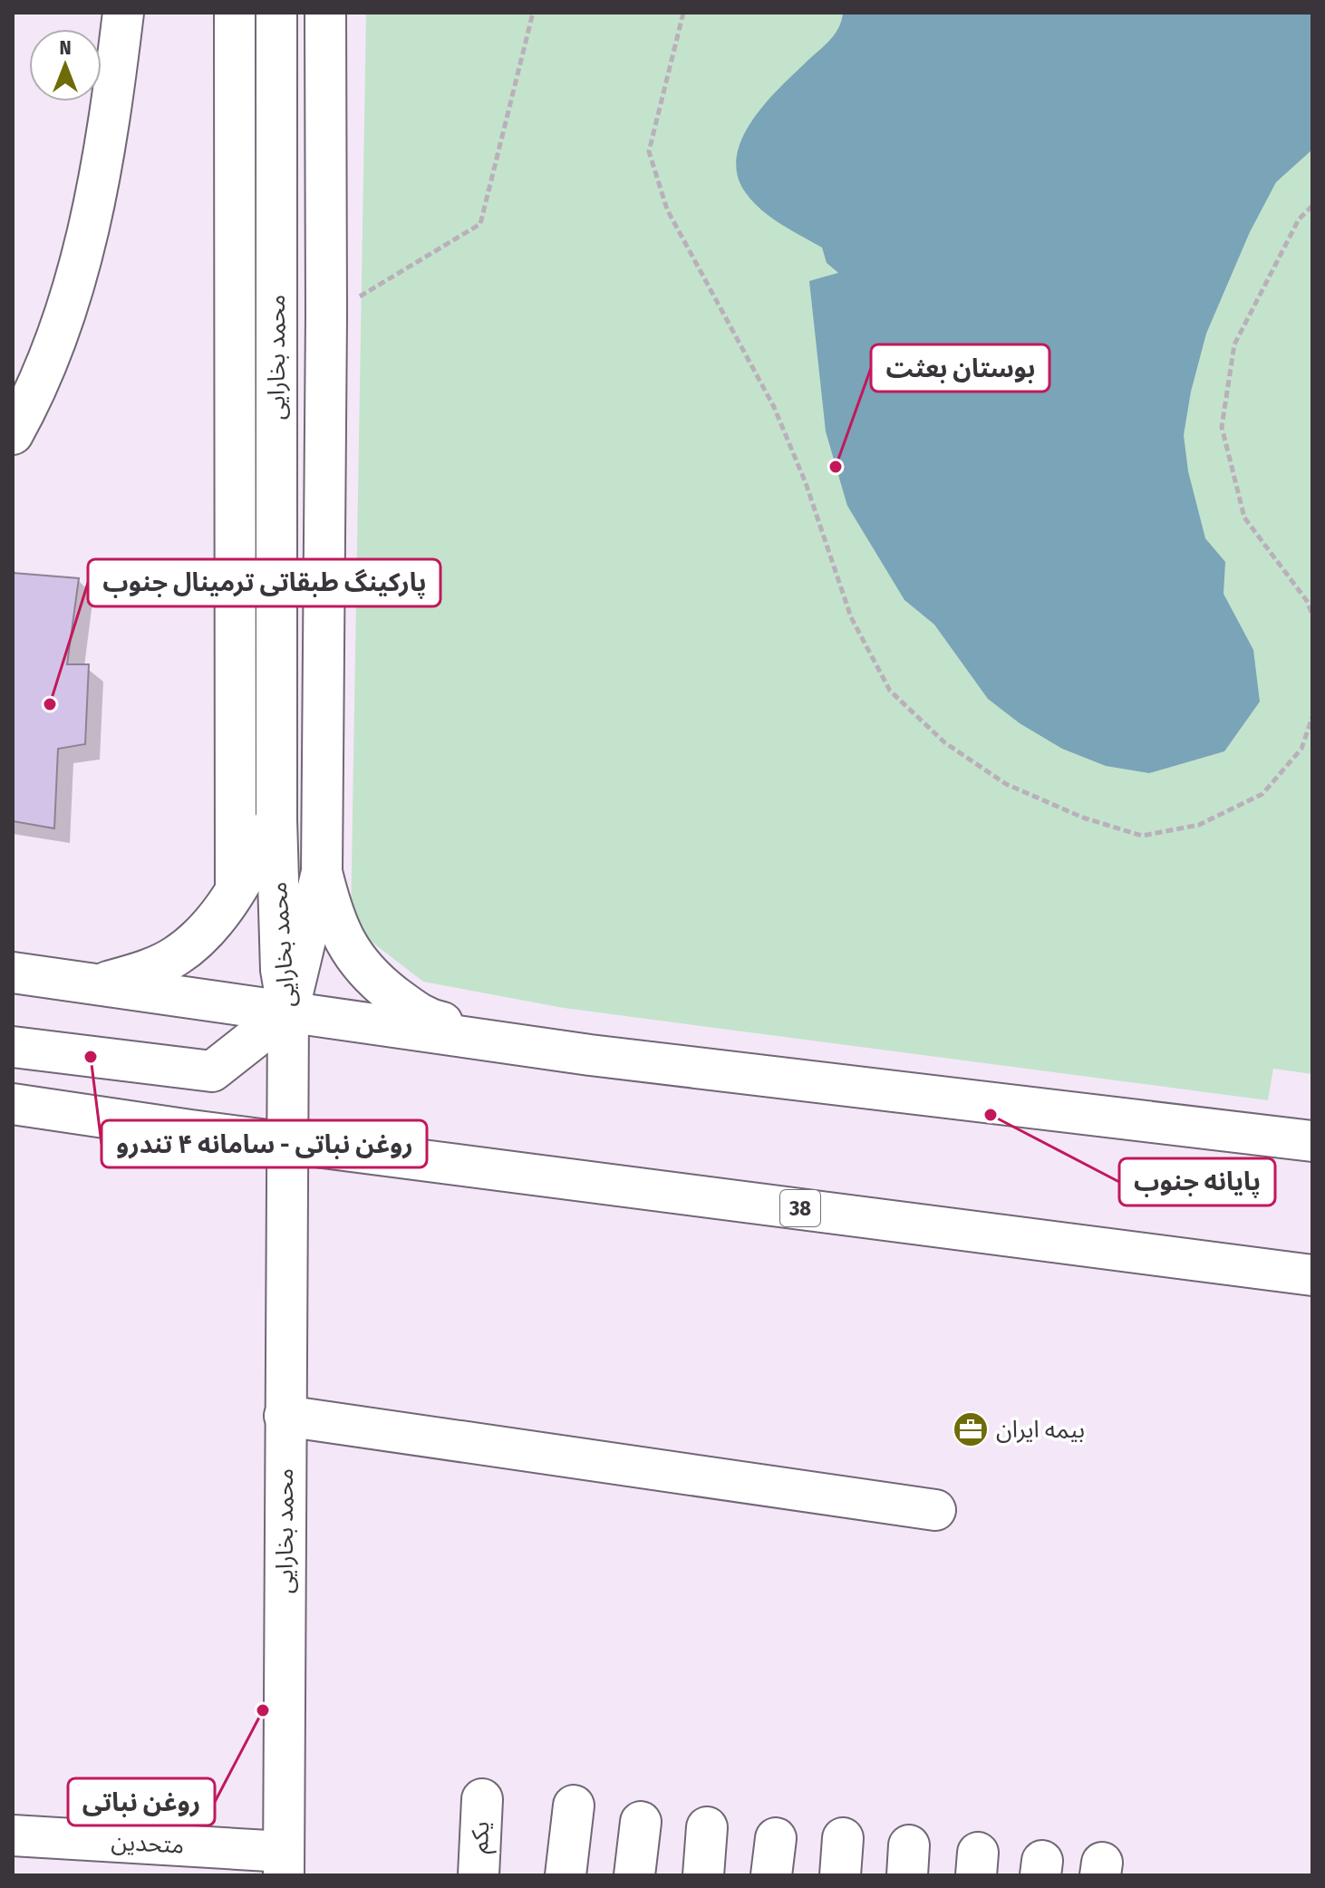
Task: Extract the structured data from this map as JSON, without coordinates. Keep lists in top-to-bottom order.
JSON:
{
  "streets": {
    "main road": [
      "محمد بخارایی",
      "38",
      "یکم",
      "متحدین"
    ]
  },
  "crossings": [
    ["محمد بخارایی", "38"],
    ["محمد بخارایی", "متحدین"]
  ],
  "places": {
    "other": [
      "بوستان بعثت",
      "پارکینگ طبقاتی ترمینال جنوب",
      "روغن نباتی - سامانه ۴ تندرو",
      "پایانه جنوب",
      "روغن نباتی"
    ],
    "office": ["بیمه ایران"]
  },
  "north": "top"
}
